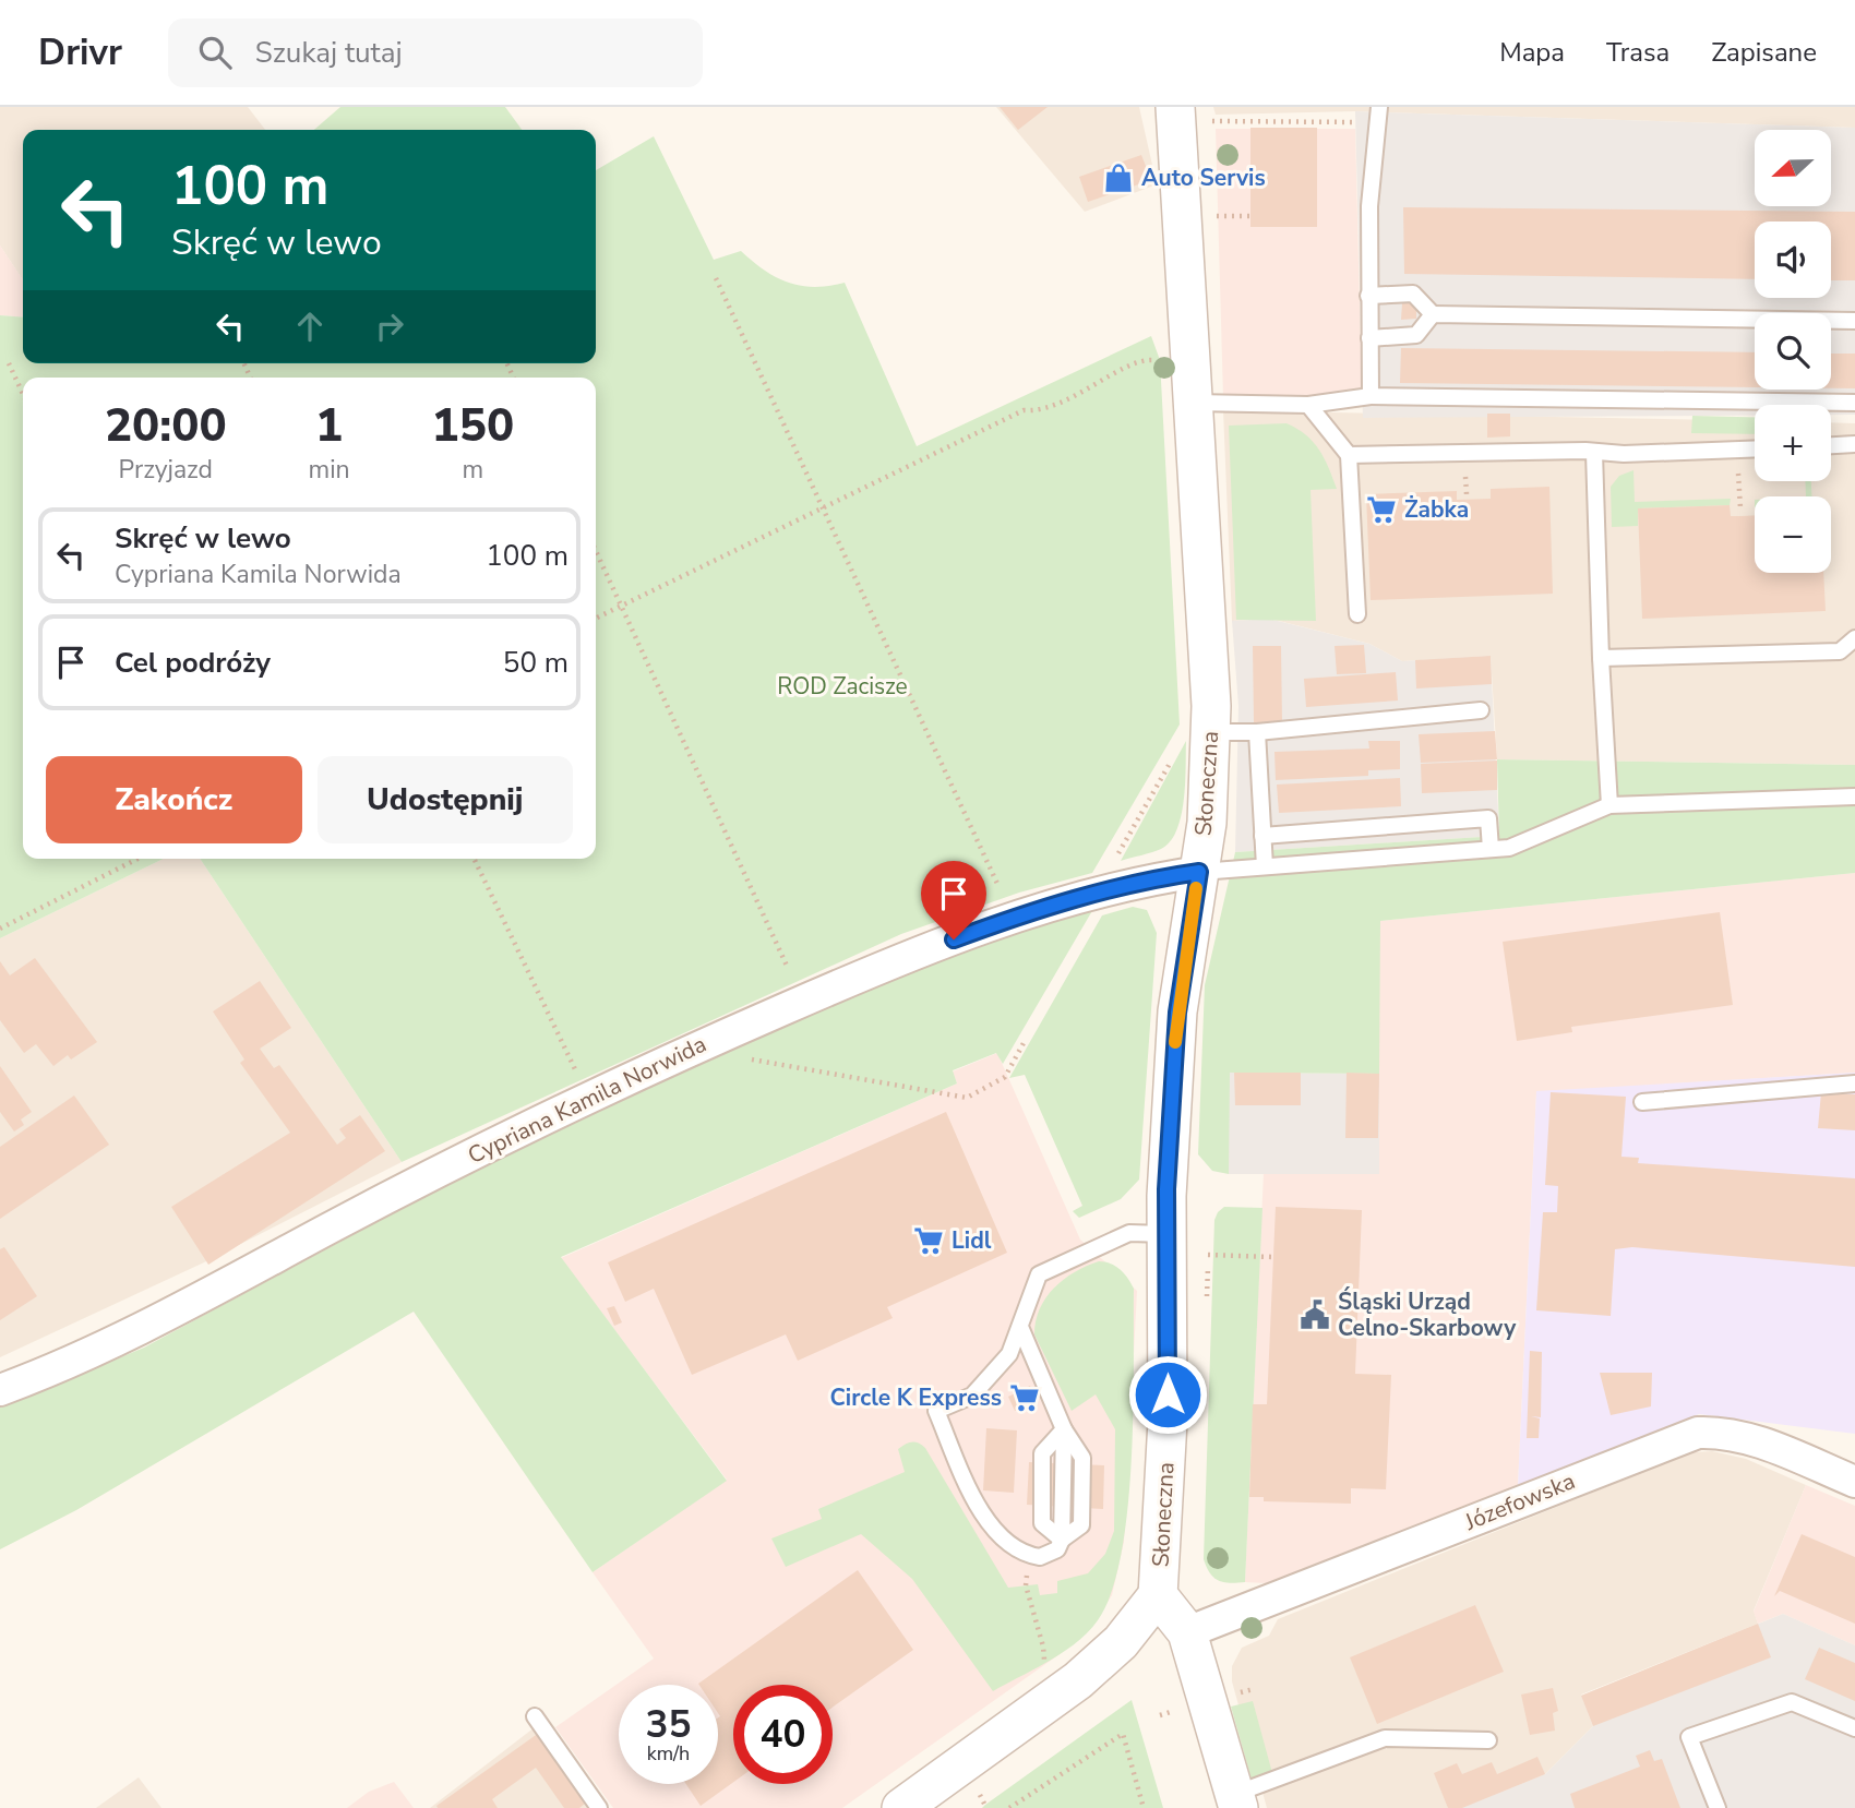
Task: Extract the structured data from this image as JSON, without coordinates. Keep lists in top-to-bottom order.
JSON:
{
  "streets": {
    "street": ["Słoneczna", "Cypriana Kamila Norwida", "Józefowska"]
  },
  "crossings": [
    ["Słoneczna", "Cypriana Kamila Norwida"],
    ["Słoneczna", "Józefowska"]
  ],
  "parks": ["ROD Zacisze"],
  "places": {
    "shop": ["Auto Servis"],
    "supermarket": ["Żabka", "Lidl", "Circle K Express"],
    "public building": ["Śląski Urząd Celno-Skarbowy"]
  },
  "north": "left",
  "page": {
    "header": "Drivr",
    "search": "Szukaj tutaj",
    "nav": ["Mapa", "Trasa", "Zapisane"],
    "map_buttons": ["+", "−"],
    "turn": ["100 m", "Skręć w lewo"],
    "eta": [
      "20:00",
      "Przyjazd",
      "1",
      "min",
      "150",
      "m"
    ],
    "list": [
      {
        "name": "Skręć w lewo",
        "note": "Cypriana Kamila Norwida",
        "value": "100 m"
      },
      {
        "name": "Cel podróży",
        "value": "50 m"
      }
    ],
    "buttons": ["Zakończ", "Udostępnij"],
    "speed": "35 km/h",
    "limit": "40"
  }
}
